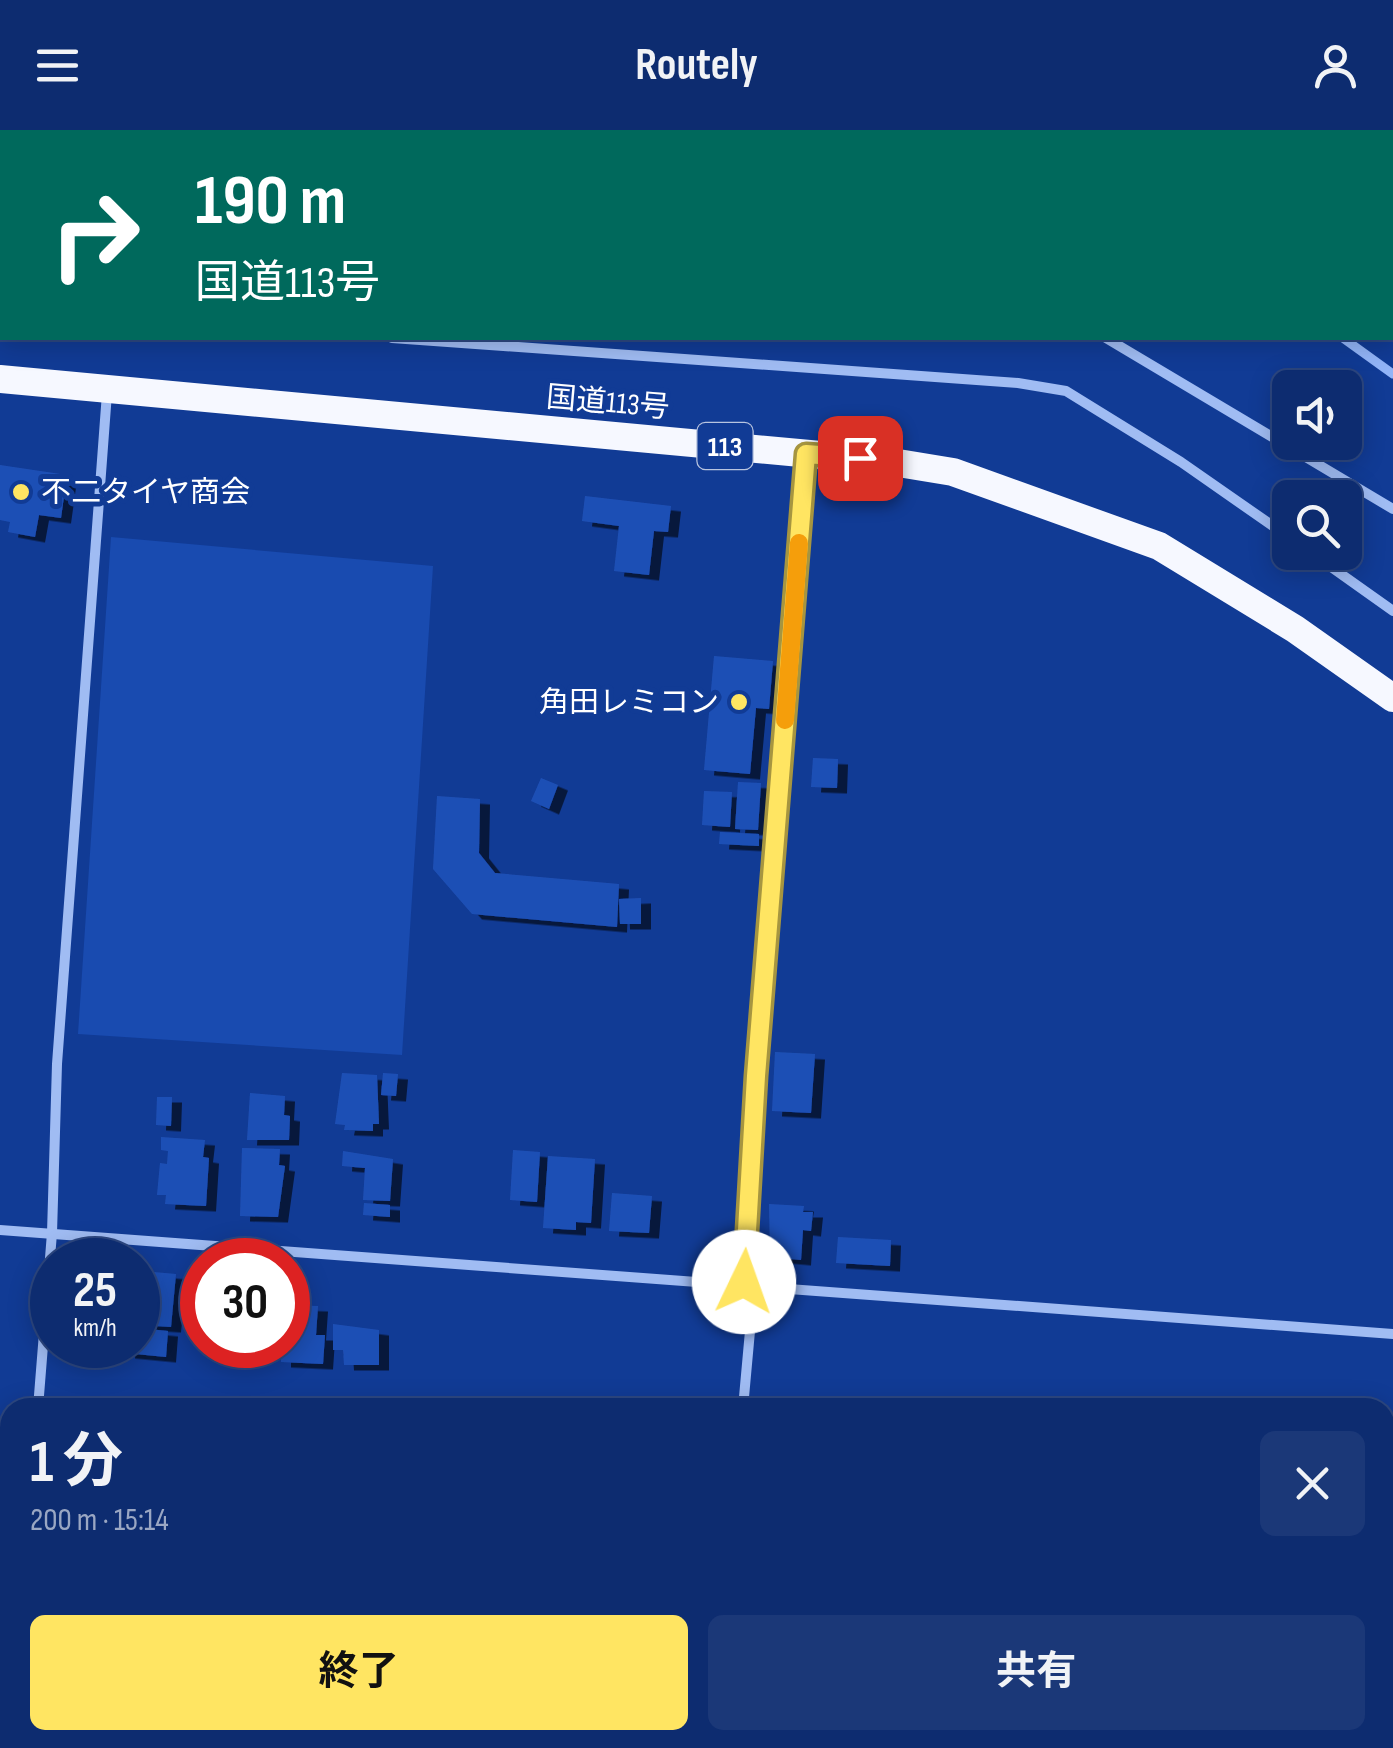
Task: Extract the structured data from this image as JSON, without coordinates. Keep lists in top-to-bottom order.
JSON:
{
  "streets": {
    "highway": ["国道113号", "113"]
  },
  "places": ["不二タイヤ商会", "角田レミコン"],
  "page": {
    "header": "Routely",
    "turn": ["190 m", "国道113号"],
    "speed": "25 km/h",
    "limit": "30",
    "heading": ["1 分", "200 m · 15:14"],
    "buttons": ["終了", "共有"]
  }
}
